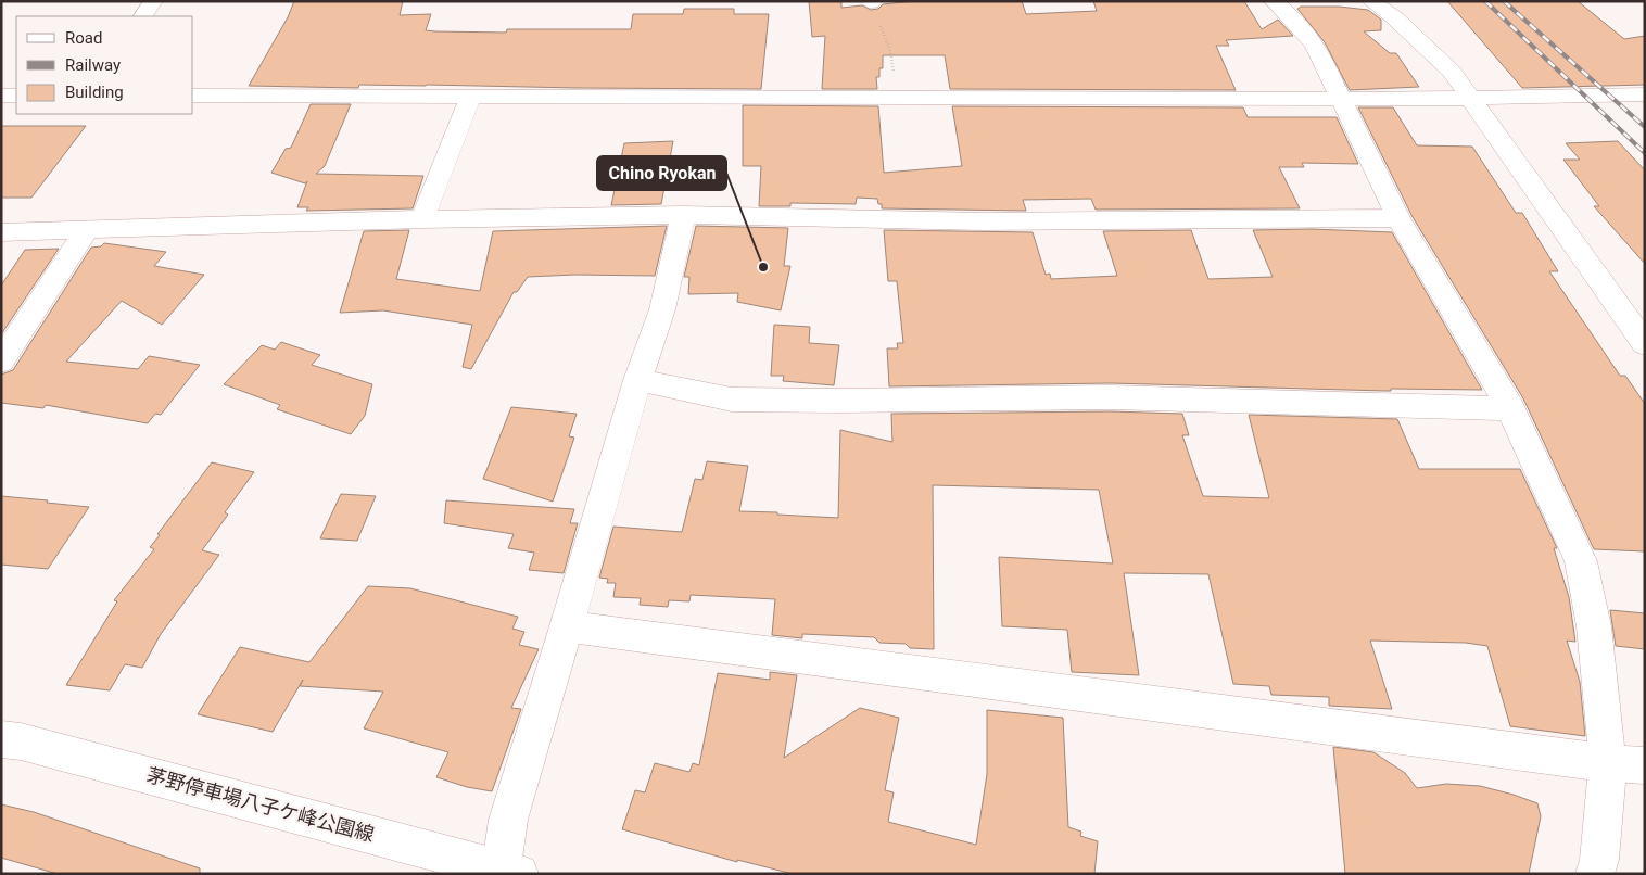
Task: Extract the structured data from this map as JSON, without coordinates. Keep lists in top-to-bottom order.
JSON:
{
  "streets": {
    "street": ["茅野停車場八子ケ峰公園線"]
  },
  "places": ["Chino Ryokan"],
  "legend": ["Road", "Railway", "Building"]
}
